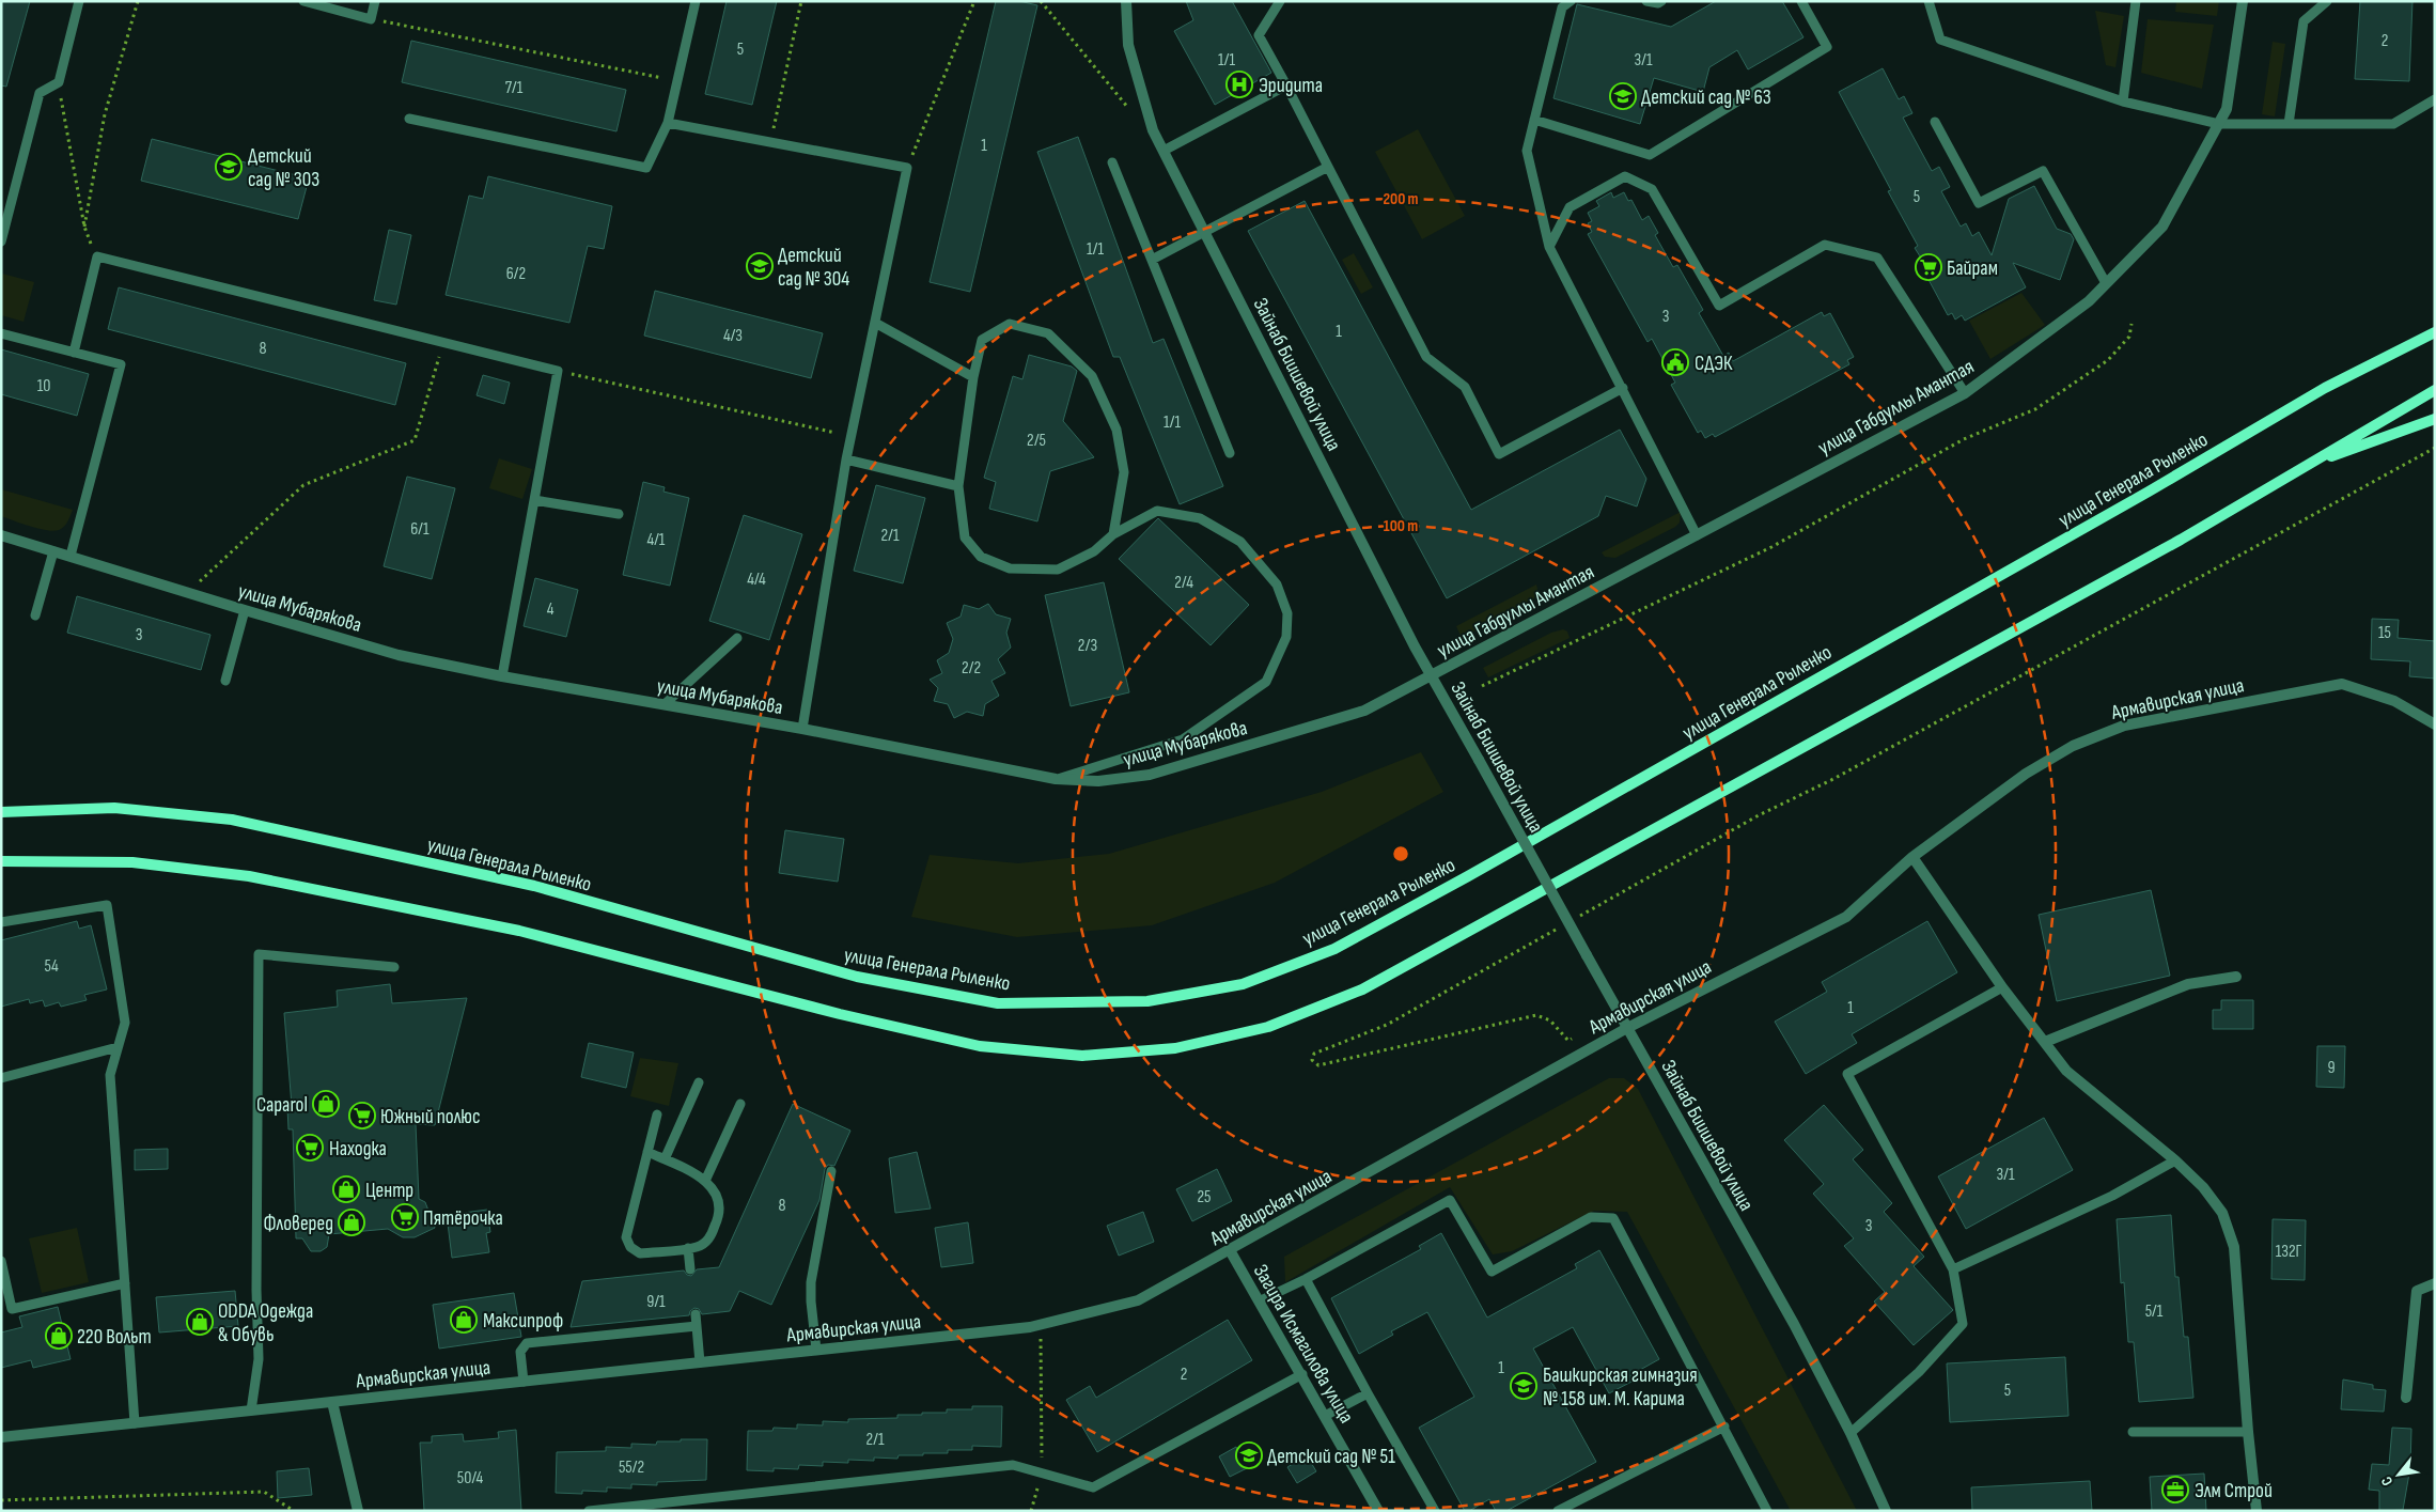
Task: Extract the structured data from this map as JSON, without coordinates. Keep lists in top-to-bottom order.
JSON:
{
  "streets": {
    "main road": ["улица Генерала Рыленко"],
    "street": [
      "Зайнаб Биишевой улица",
      "улица Габдуллы Амантая",
      "улица Мубарякова",
      "Армавирская улица",
      "Загира Исмагилова улица"
    ]
  },
  "crossings": [
    ["Зайнаб Биишевой улица", "улица Габдуллы Амантая"],
    ["Зайнаб Биишевой улица", "улица Мубарякова"],
    ["Зайнаб Биишевой улица", "Армавирская улица"],
    ["улица Габдуллы Амантая", "улица Мубарякова"],
    ["Армавирская улица", "Загира Исмагилова улица"]
  ],
  "places": {
    "hospital": ["Эридита"],
    "school or university": [
      "Детский сад № 63",
      "Детский сад № 303",
      "Детский сад № 304",
      "Башкирская гимназия № 158 им. М. Карима",
      "Детский сад № 51"
    ],
    "supermarket": [
      "Байрам",
      "Южный полюс",
      "Находка",
      "Пятёрочка"
    ],
    "public building": ["СДЭК"],
    "shop": [
      "Caparol",
      "Центр",
      "Фловеред",
      "Максипроф",
      "ODDA Одежда & Обувь",
      "220 Вольт"
    ],
    "office": ["Элм Строй"]
  },
  "house_numbers": [
    "2",
    "5",
    "1/1",
    "3/1",
    "7/1",
    "1",
    "5",
    "1/1",
    "6/2",
    "3",
    "1",
    "4/3",
    "8",
    "10",
    "1/1",
    "2/5",
    "6/1",
    "2/1",
    "4/1",
    "4/4",
    "2/4",
    "4",
    "15",
    "3",
    "2/3",
    "2/2",
    "54",
    "1",
    "9",
    "3/1",
    "25",
    "8",
    "3",
    "132Г",
    "9/1",
    "5/1",
    "1",
    "2",
    "5",
    "2/1",
    "55/2",
    "50/4"
  ],
  "north": "bottom left",
  "rings": ["200 m", "100 m"]
}
